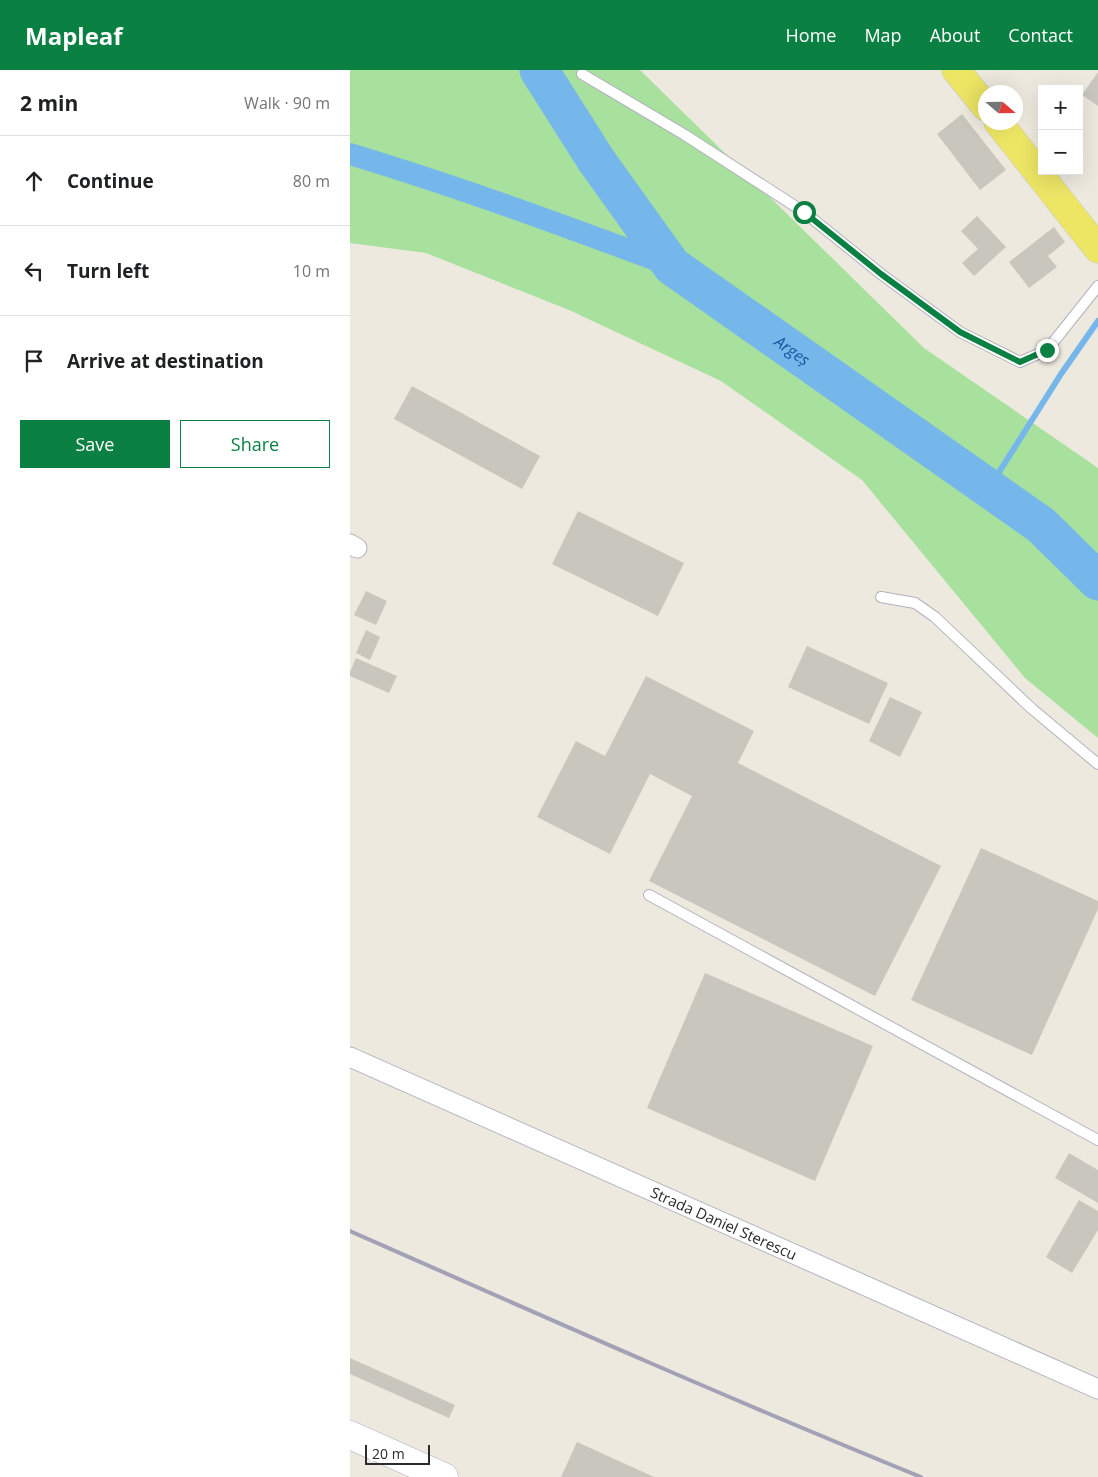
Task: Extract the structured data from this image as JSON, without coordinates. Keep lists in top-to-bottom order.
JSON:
{
  "streets": {
    "street": ["Strada Daniel Sterescu"]
  },
  "water": ["Argeș"],
  "scale_bar": "20 m",
  "north": "right",
  "page": {
    "header": "Mapleaf",
    "nav": [
      "Home",
      "Map",
      "About",
      "Contact"
    ],
    "heading": ["2 min", "Walk · 90 m"],
    "map_buttons": ["+", "−"],
    "list": [
      ["Continue", "80 m"],
      ["Turn left", "10 m"],
      "Arrive at destination"
    ],
    "buttons": ["Save", "Share"],
    "scale": "20 m"
  }
}
